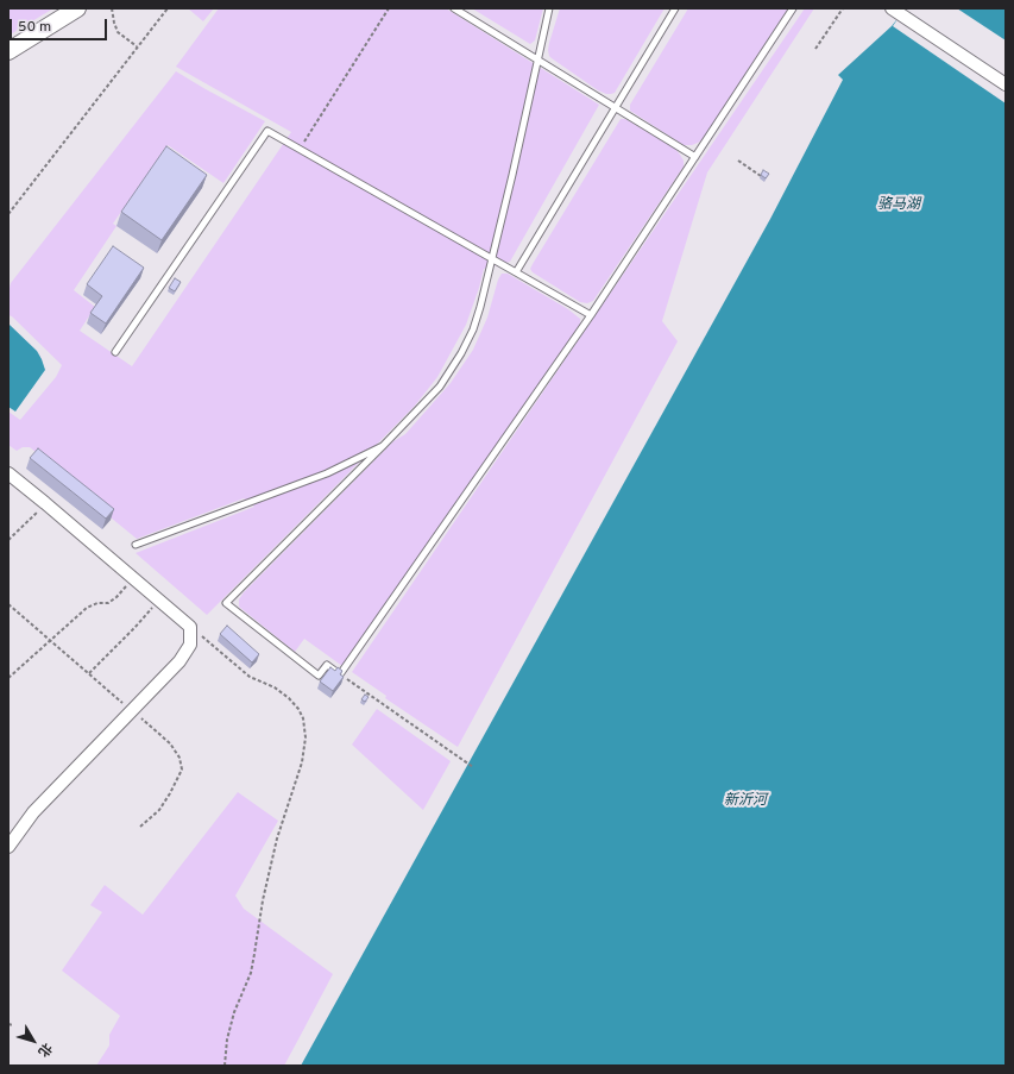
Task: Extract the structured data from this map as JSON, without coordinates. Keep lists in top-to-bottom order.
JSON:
{
  "water": ["骆马湖", "新沂河"],
  "scale_bar": "50 m",
  "north": "bottom right"
}
